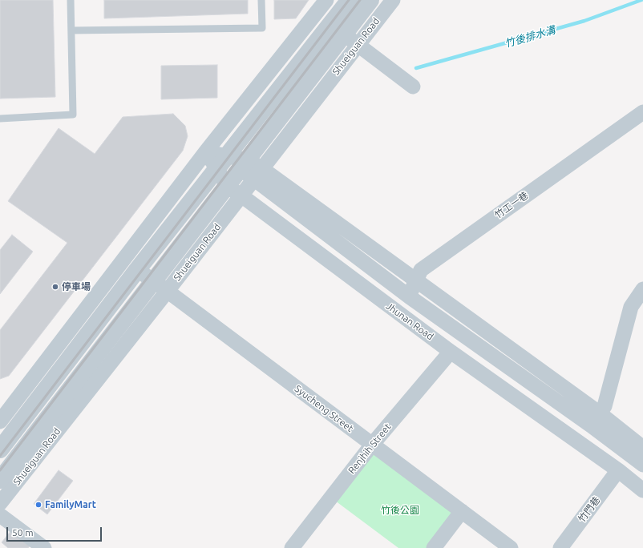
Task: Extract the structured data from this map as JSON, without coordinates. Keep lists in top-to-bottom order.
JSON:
{
  "streets": {
    "street": [
      "Shueiguan Road",
      "竹工一巷",
      "Jhunan Road",
      "Syucheng Street",
      "Renjhih Street",
      "竹門巷"
    ]
  },
  "crossings": [
    ["Shueiguan Road", "Jhunan Road"],
    ["Shueiguan Road", "Syucheng Street"],
    ["竹工一巷", "Jhunan Road"],
    ["Jhunan Road", "Renjhih Street"],
    ["Jhunan Road", "竹門巷"],
    ["Syucheng Street", "Renjhih Street"]
  ],
  "water": ["竹後排水溝"],
  "parks": ["竹後公園"],
  "places": ["停車場", "FamilyMart"],
  "scale_bar": "50 m"
}
